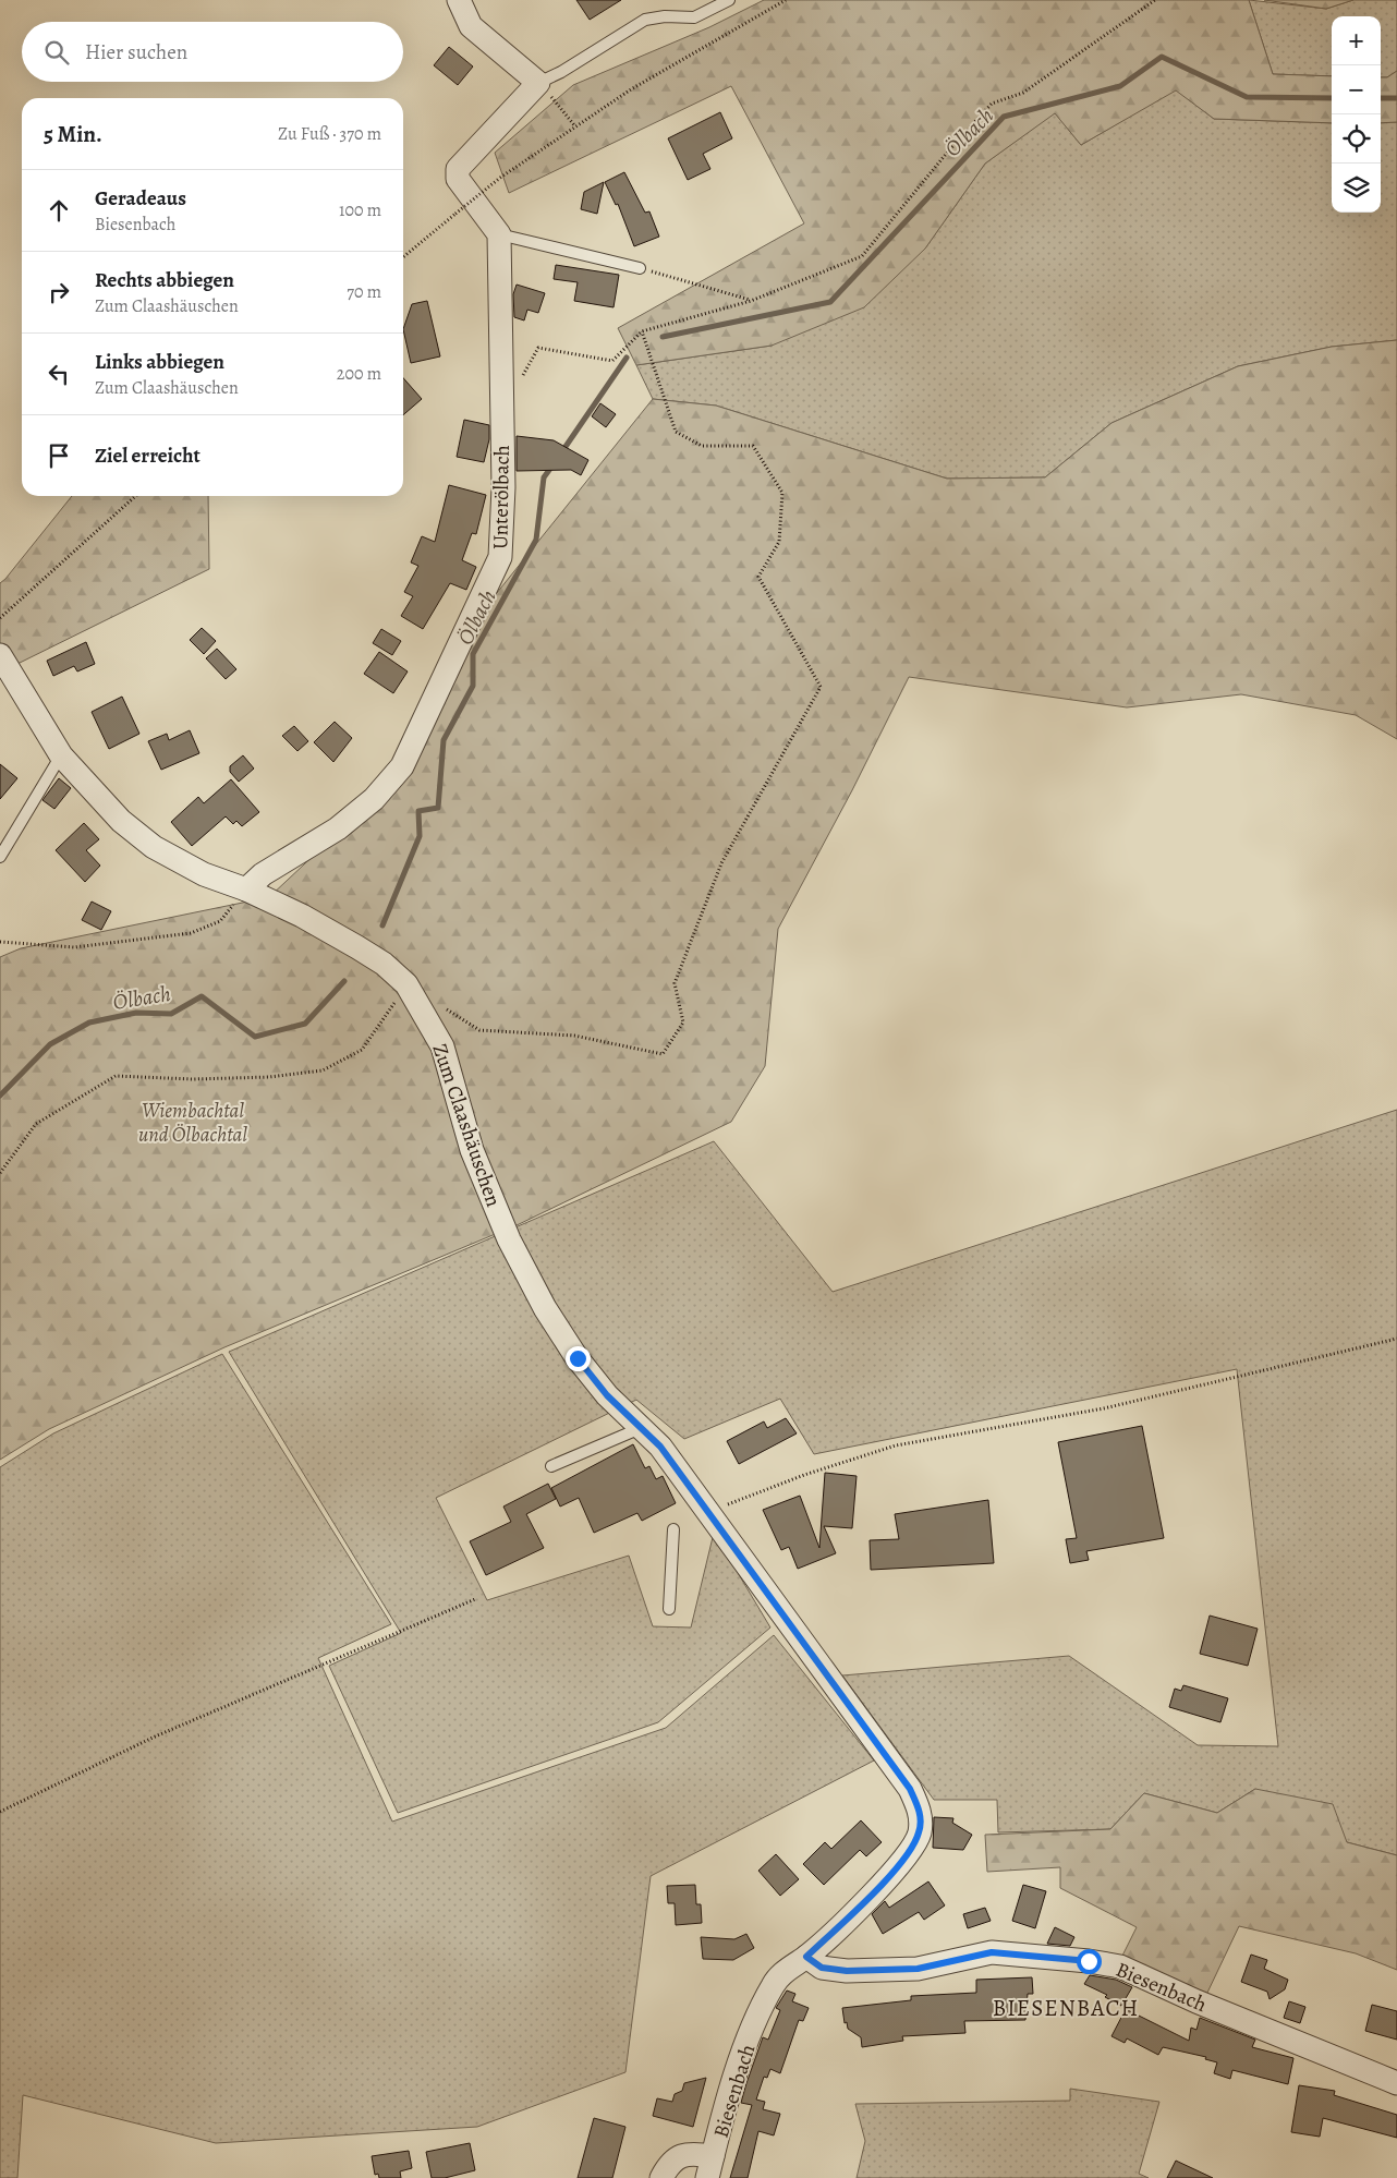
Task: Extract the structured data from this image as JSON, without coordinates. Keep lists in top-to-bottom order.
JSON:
{
  "streets": {
    "street": ["Unterölbach", "Zum Claashäuschen", "Biesenbach"]
  },
  "crossings": [
    ["Unterölbach", "Zum Claashäuschen"],
    ["Zum Claashäuschen", "Biesenbach"]
  ],
  "districts": ["BIESENBACH"],
  "water": ["Ölbach"],
  "parks": ["Wiembachtal und Ölbachtal"],
  "page": {
    "map_buttons": ["+", "−"],
    "search": "Hier suchen",
    "heading": ["5 Min.", "Zu Fuß · 370 m"],
    "list": [
      ["Geradeaus", "Biesenbach", "100 m"],
      ["Rechts abbiegen", "Zum Claashäuschen", "70 m"],
      ["Links abbiegen", "Zum Claashäuschen", "200 m"],
      "Ziel erreicht"
    ]
  }
}
